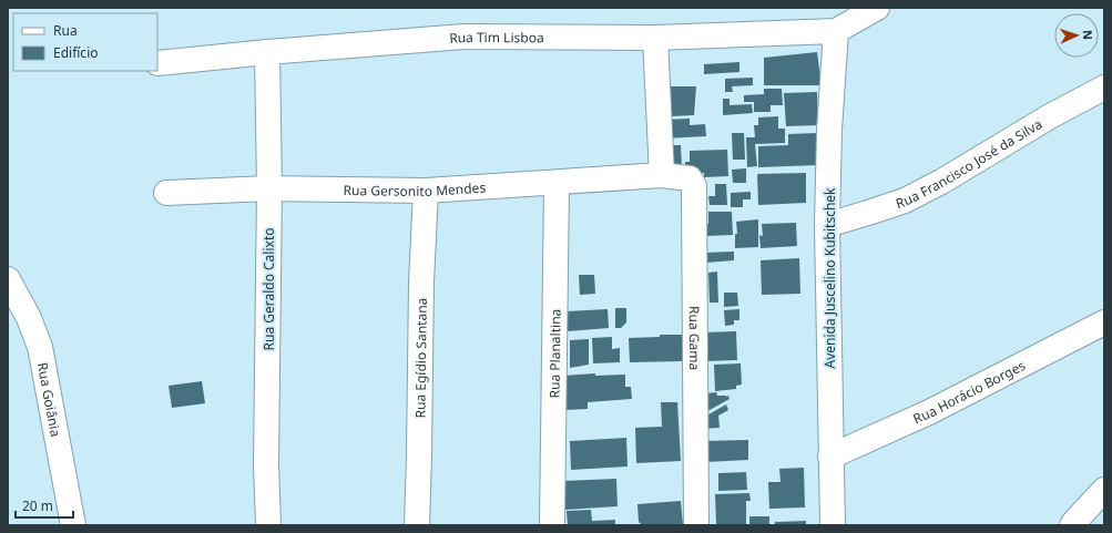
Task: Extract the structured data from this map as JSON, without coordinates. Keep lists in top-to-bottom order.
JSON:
{
  "streets": {
    "street": [
      "Rua Tim Lisboa",
      "Rua Francisco José da Silva",
      "Rua Gersonito Mendes",
      "Avenida Juscelino Kubitschek",
      "Rua Geraldo Calixto",
      "Rua Gama",
      "Rua Planaltina",
      "Rua Egídio Santana",
      "Rua Horácio Borges",
      "Rua Goiânia"
    ]
  },
  "crossings": [
    ["Rua Tim Lisboa", "Avenida Juscelino Kubitschek"],
    ["Rua Tim Lisboa", "Rua Geraldo Calixto"],
    ["Rua Francisco José da Silva", "Avenida Juscelino Kubitschek"],
    ["Rua Gersonito Mendes", "Rua Geraldo Calixto"],
    ["Rua Gersonito Mendes", "Rua Gama"],
    ["Rua Gersonito Mendes", "Rua Planaltina"],
    ["Rua Gersonito Mendes", "Rua Egídio Santana"],
    ["Avenida Juscelino Kubitschek", "Rua Horácio Borges"]
  ],
  "legend": ["Rua", "Edifício"],
  "scale_bar": "20 m",
  "north": "right"
}
